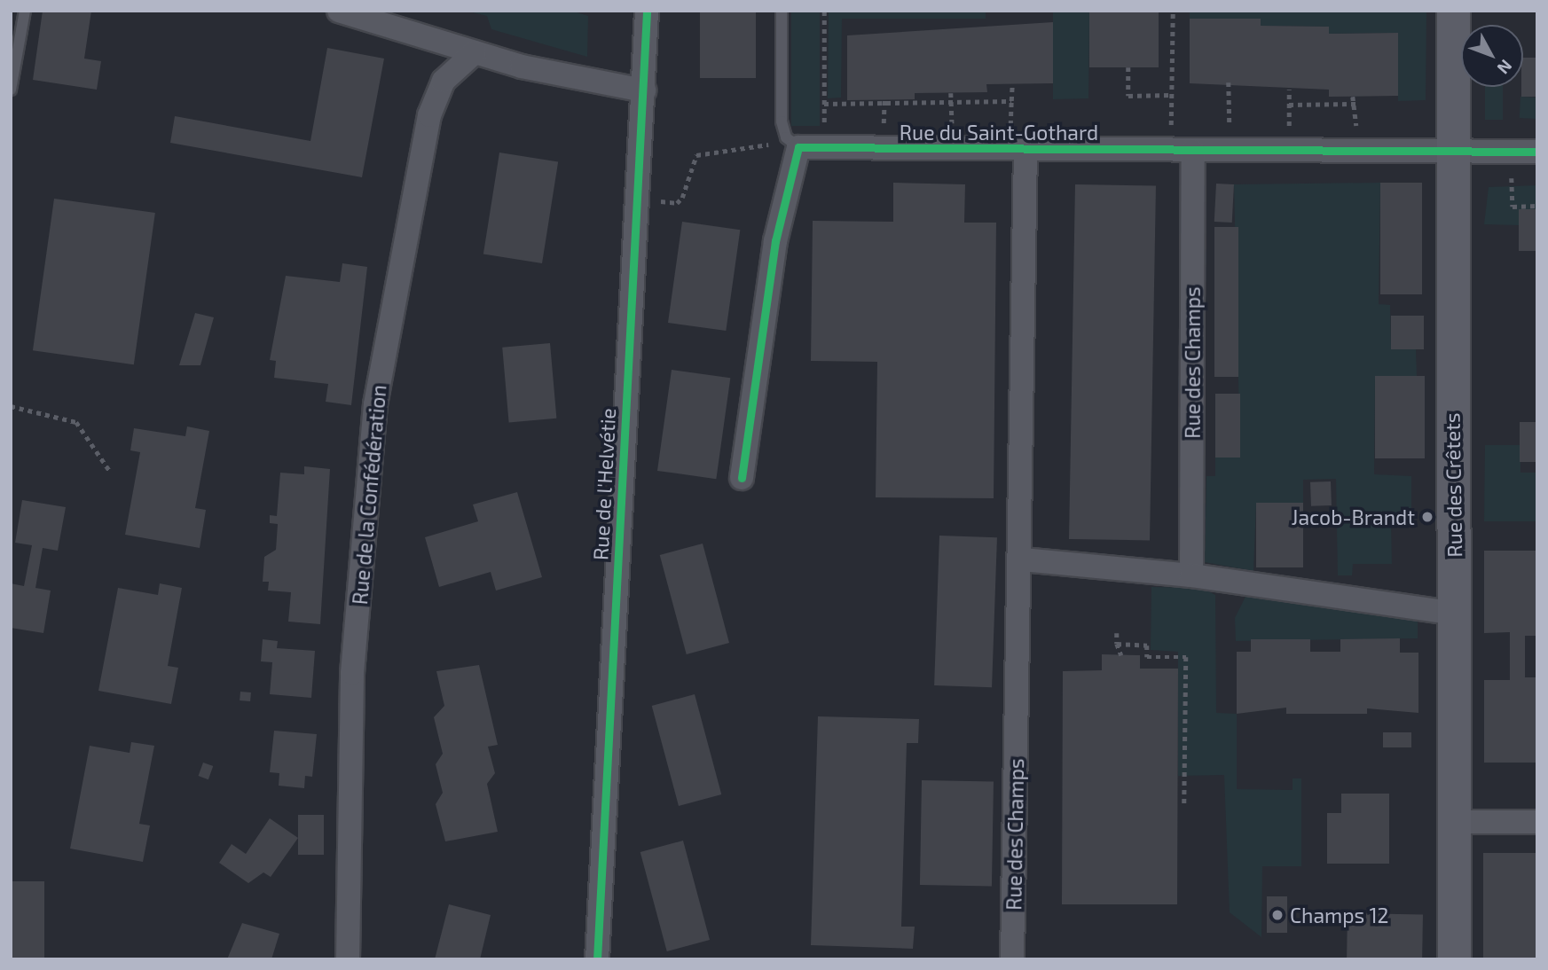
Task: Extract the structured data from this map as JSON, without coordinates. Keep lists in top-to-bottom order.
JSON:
{
  "streets": {
    "main road": ["Rue des Crêtets"],
    "street": [
      "Rue du Saint-Gothard",
      "Rue des Champs",
      "Rue de l'Helvétie",
      "Rue de la Confédération"
    ]
  },
  "crossings": [
    ["Rue du Saint-Gothard", "Rue des Champs"],
    ["Rue du Saint-Gothard", "Rue des Crêtets"]
  ],
  "places": ["Jacob-Brandt", "Champs 12"],
  "north": "bottom right"
}
